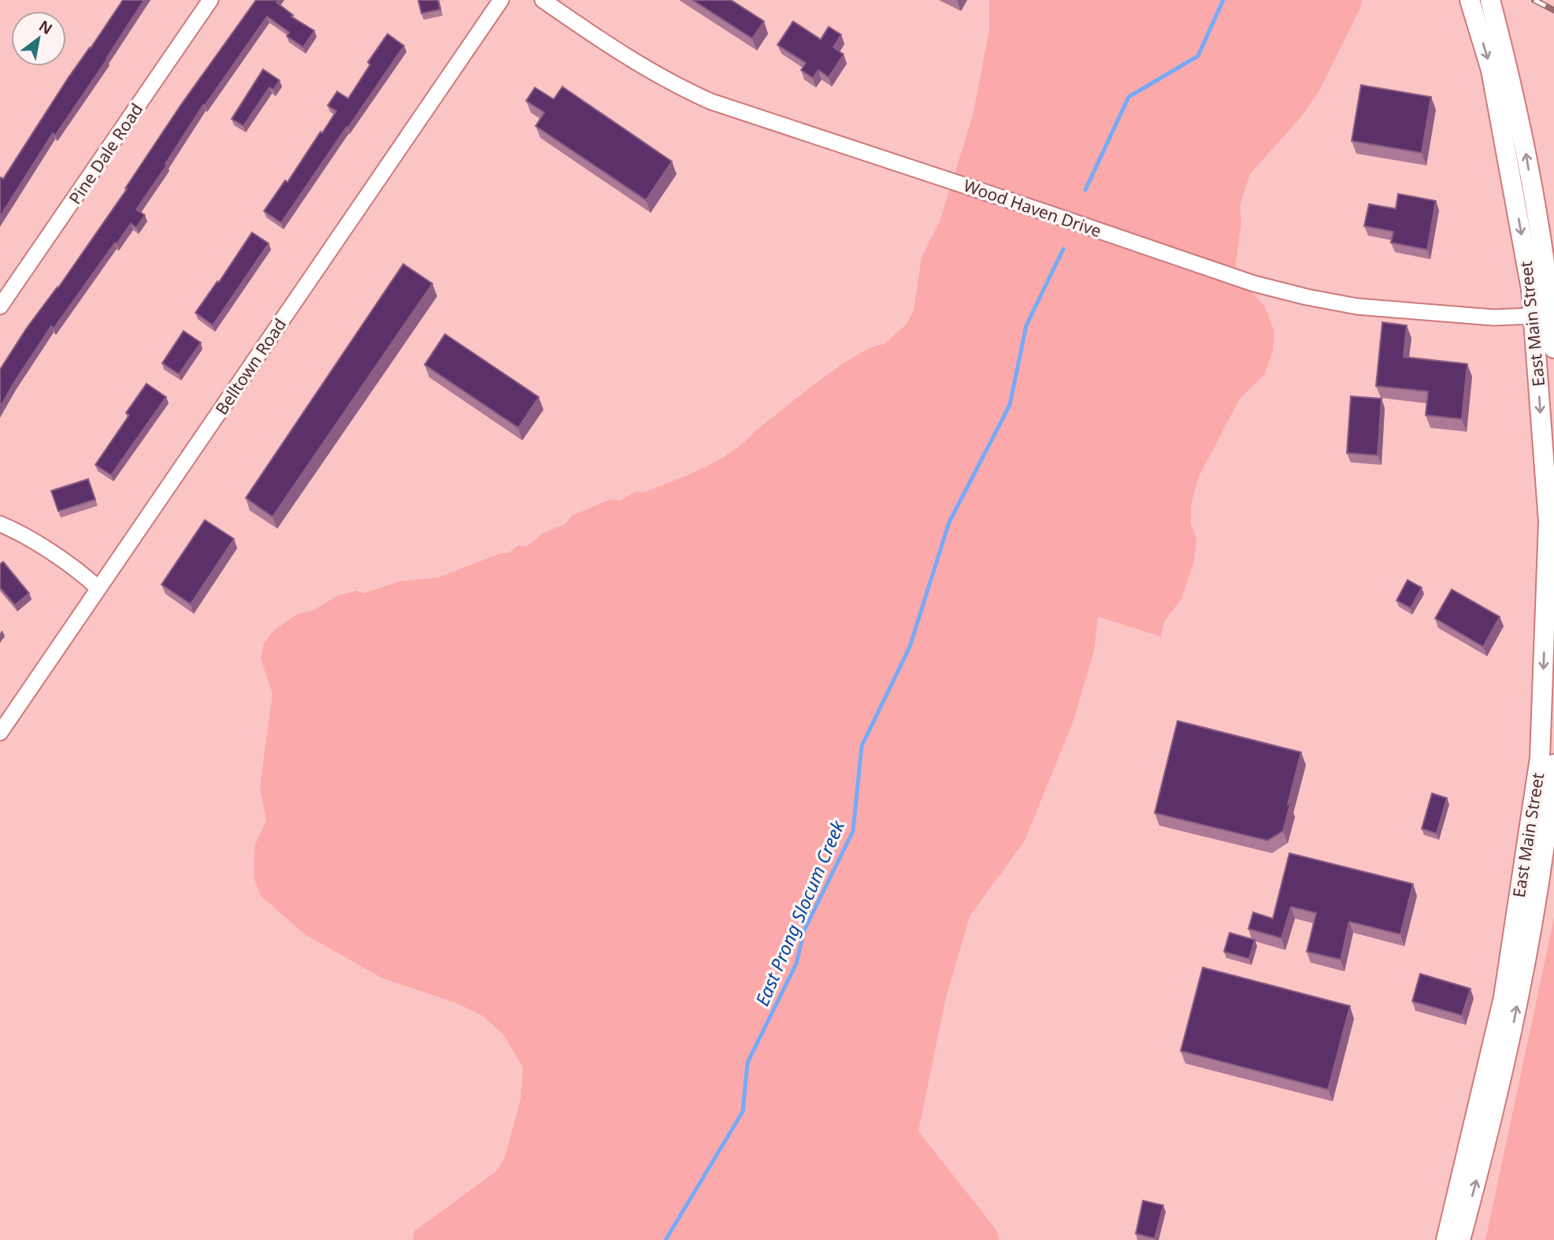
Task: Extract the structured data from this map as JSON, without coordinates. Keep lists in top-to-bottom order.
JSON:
{
  "streets": {
    "main road": ["East Main Street"],
    "street": ["Pine Dale Road", "Wood Haven Drive", "Belltown Road"]
  },
  "crossings": [
    ["Wood Haven Drive", "East Main Street"]
  ],
  "water": ["East Prong Slocum Creek"],
  "north": "top right"
}
